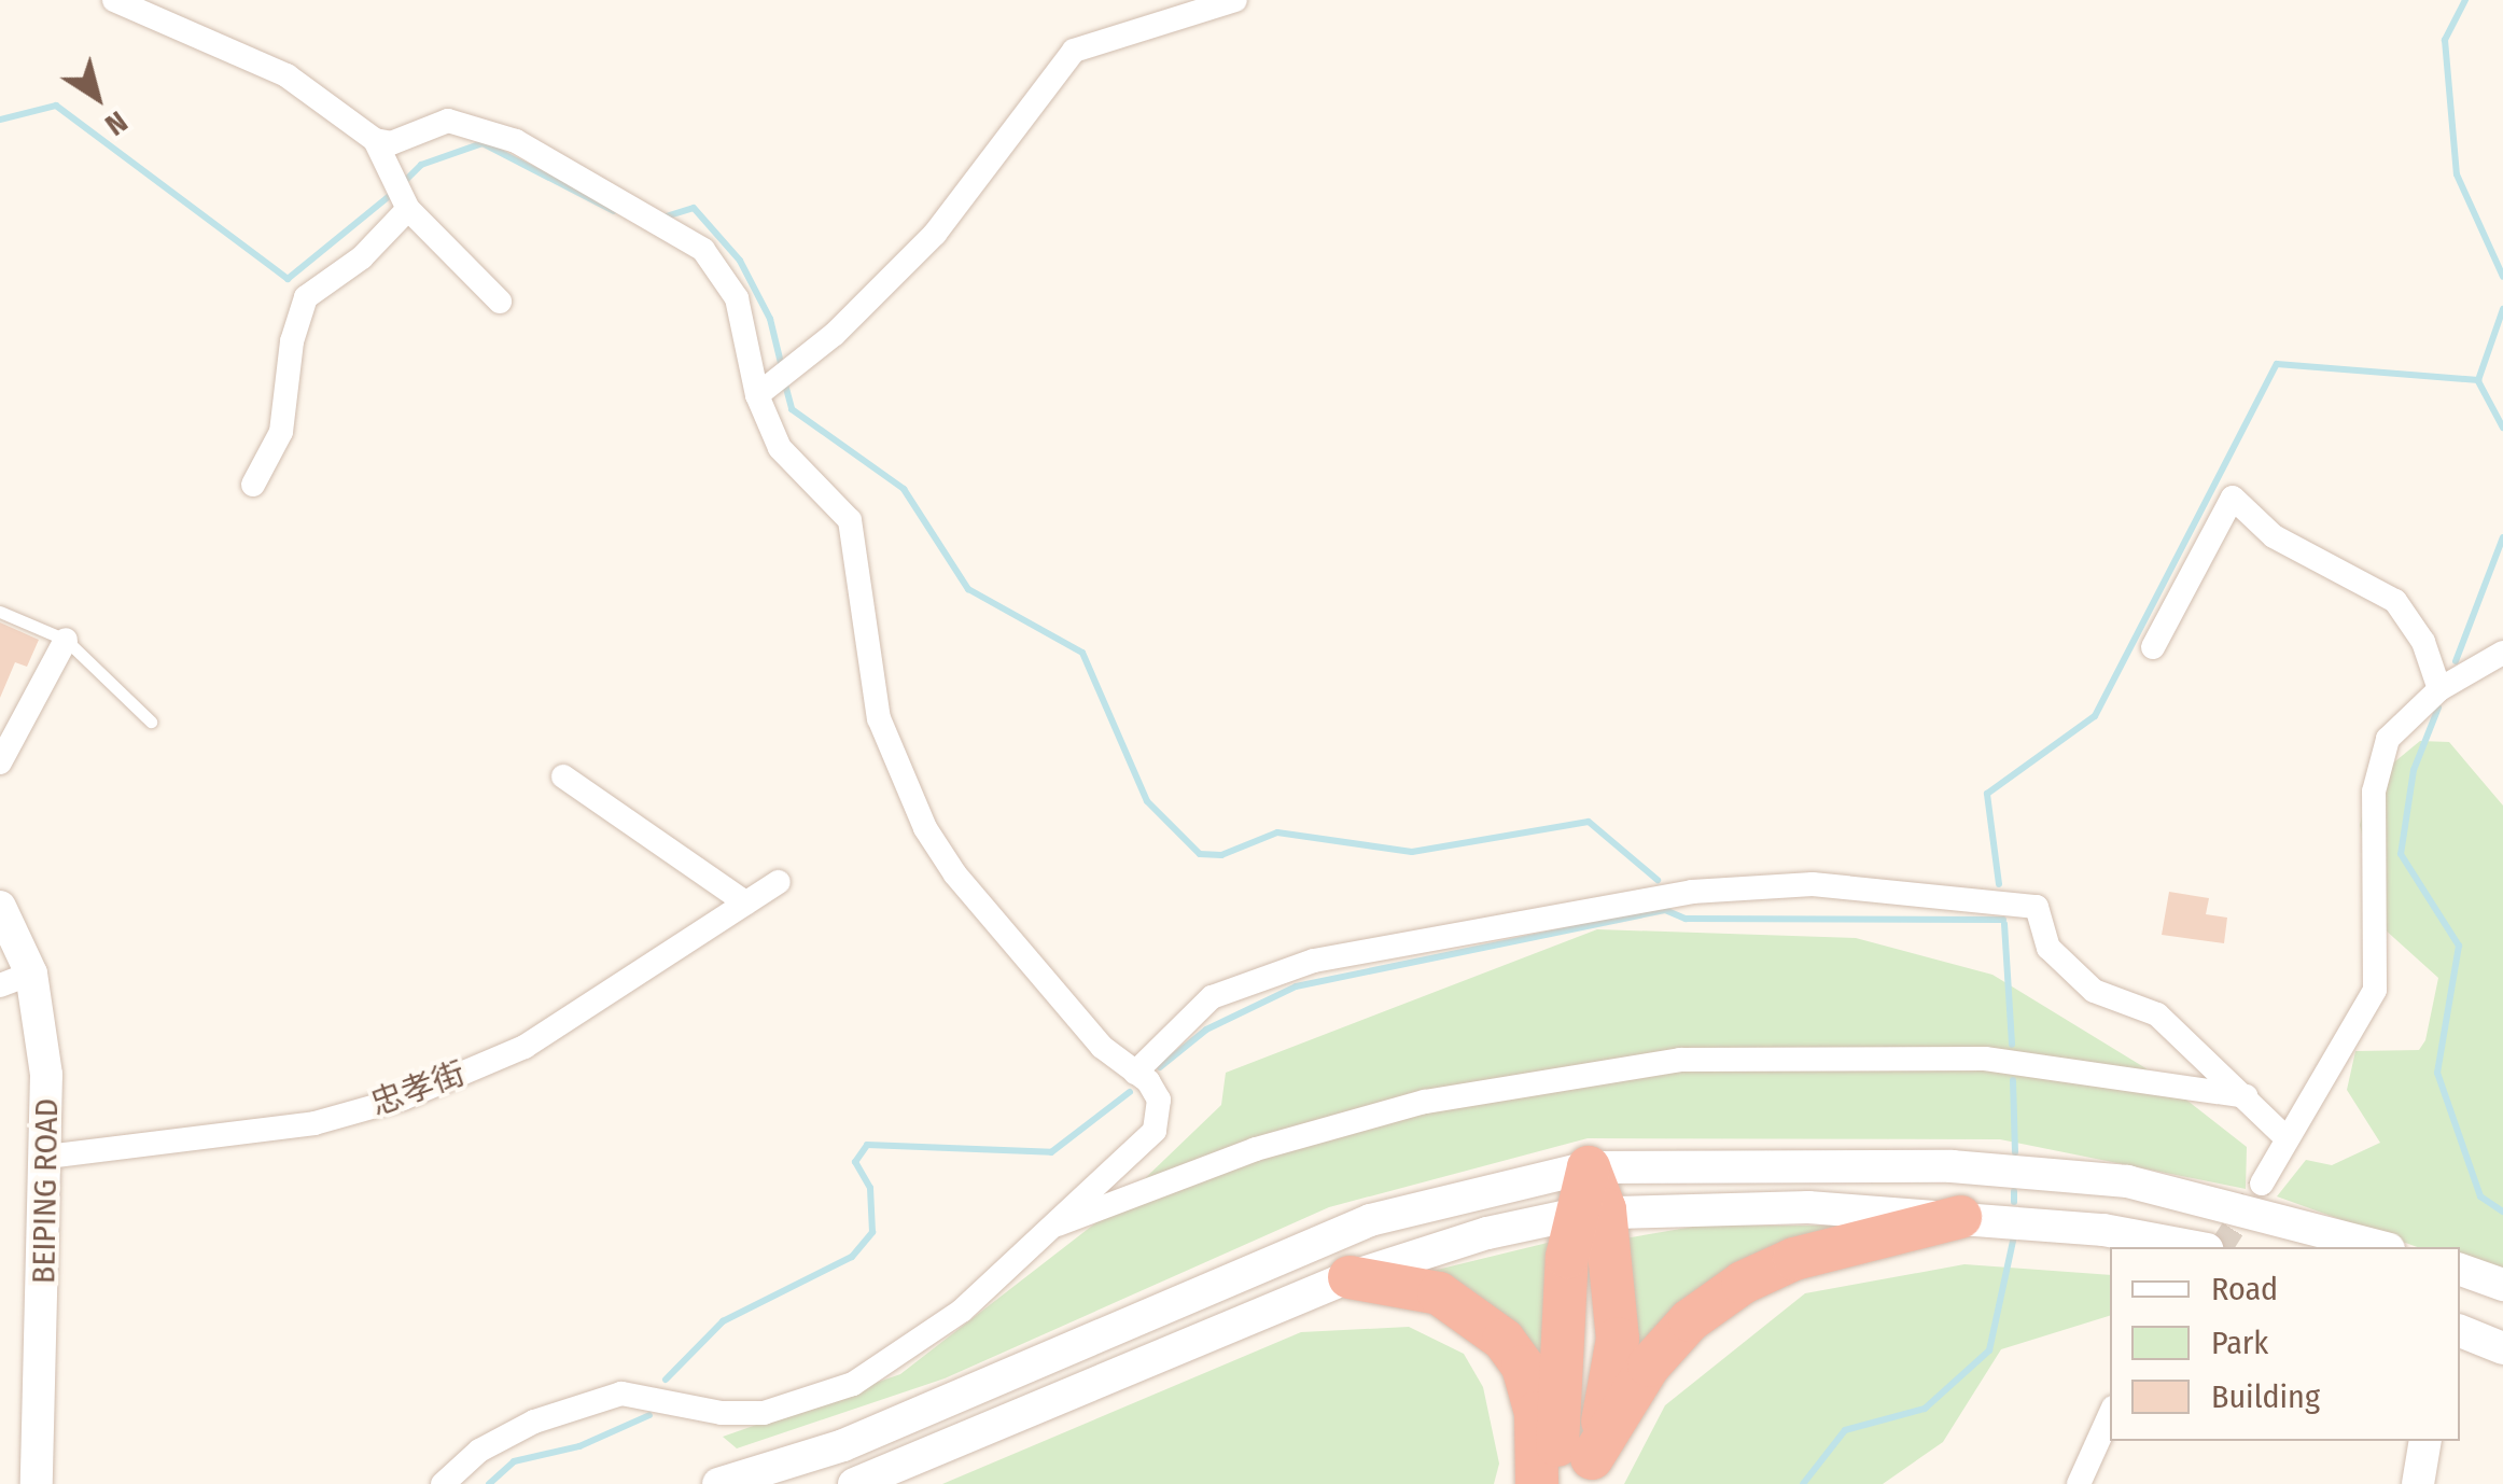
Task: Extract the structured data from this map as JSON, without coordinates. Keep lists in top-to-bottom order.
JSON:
{
  "streets": {
    "main road": ["BEIPING ROAD"],
    "street": ["忠孝街"]
  },
  "crossings": [
    ["忠孝街", "BEIPING ROAD"]
  ],
  "legend": ["Road", "Park", "Building"],
  "north": "bottom right"
}
